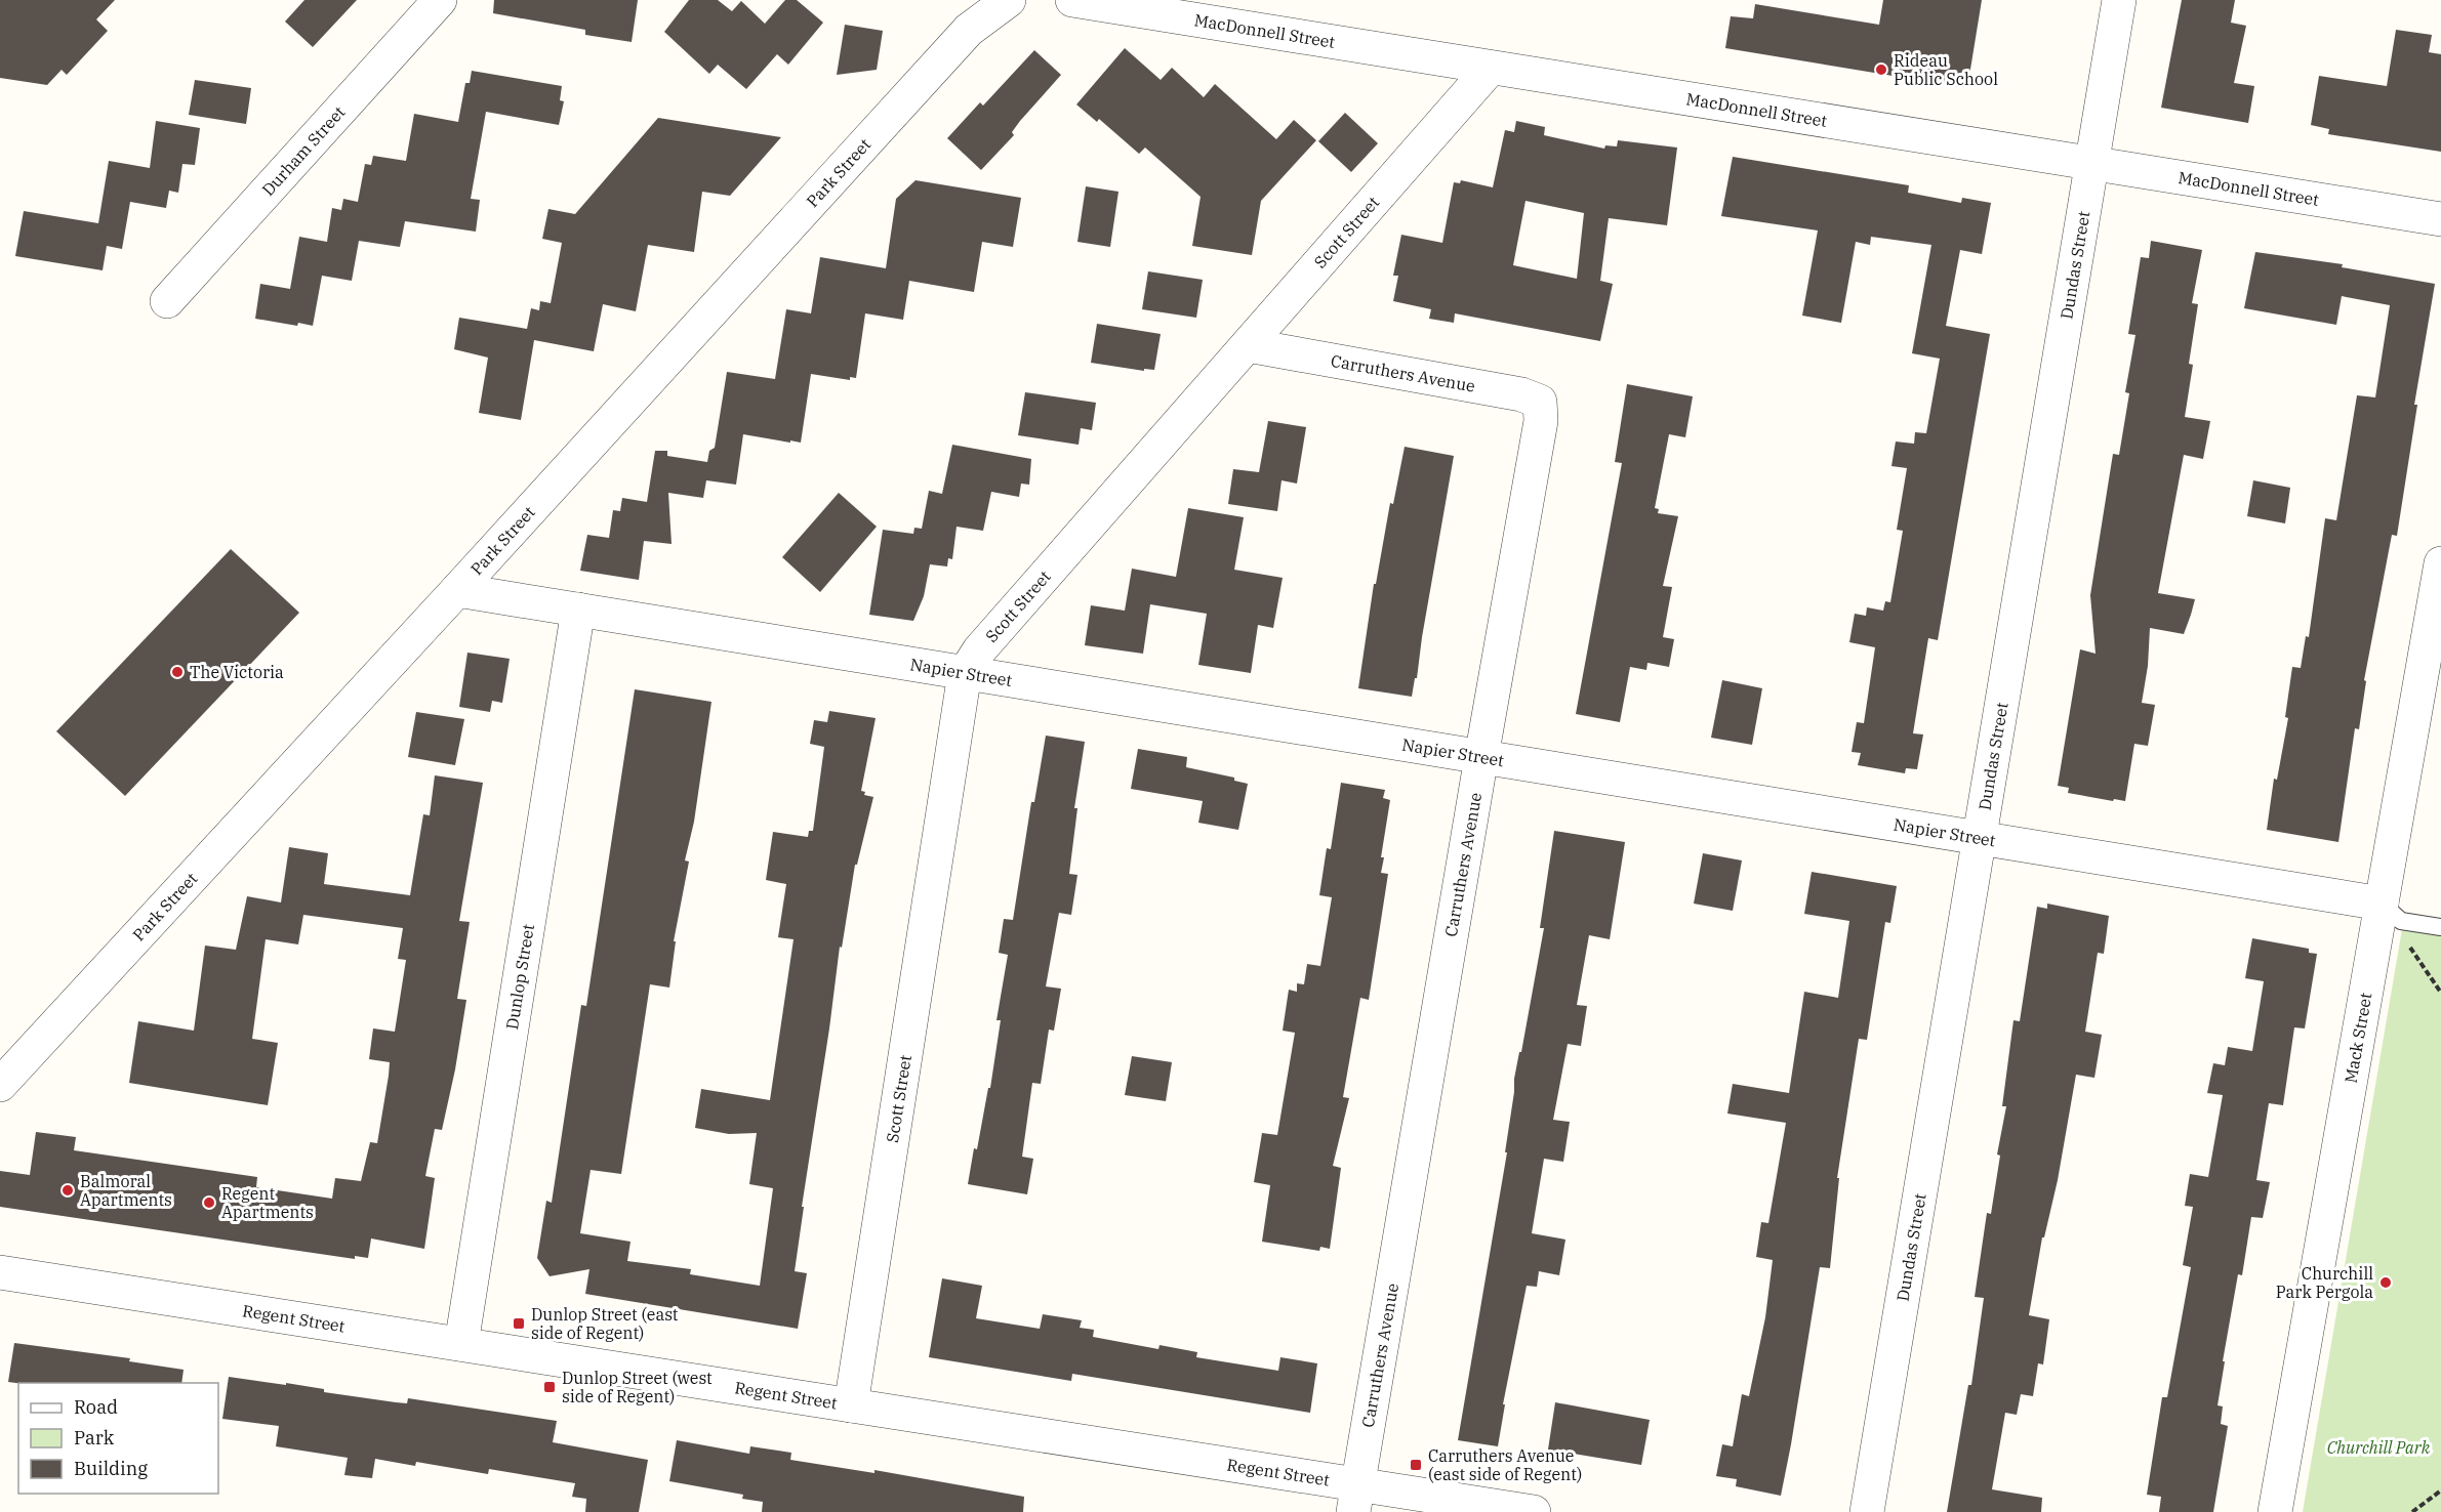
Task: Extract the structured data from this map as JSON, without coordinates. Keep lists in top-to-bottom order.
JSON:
{
  "streets": {
    "street": [
      "MacDonnell Street",
      "Durham Street",
      "Park Street",
      "Scott Street",
      "Dundas Street",
      "Carruthers Avenue",
      "Napier Street",
      "Dunlop Street",
      "Mack Street",
      "Regent Street"
    ]
  },
  "crossings": [
    ["MacDonnell Street", "Scott Street"],
    ["MacDonnell Street", "Dundas Street"],
    ["Park Street", "Napier Street"],
    ["Scott Street", "Carruthers Avenue"],
    ["Scott Street", "Napier Street"],
    ["Scott Street", "Regent Street"],
    ["Dundas Street", "Napier Street"],
    ["Carruthers Avenue", "Napier Street"],
    ["Carruthers Avenue", "Regent Street"],
    ["Napier Street", "Dunlop Street"],
    ["Napier Street", "Mack Street"],
    ["Dunlop Street", "Regent Street"]
  ],
  "parks": ["Churchill Park"],
  "places": {
    "other": [
      "Rideau Public School",
      "The Victoria",
      "Balmoral Apartments",
      "Regent Apartments",
      "Churchill Park Pergola"
    ],
    "transit": ["Dunlop Street (east side of Regent)", "Dunlop Street (west side of Regent)", "Carruthers Avenue (east side of Regent)"]
  },
  "legend": ["Road", "Park", "Building"]
}
